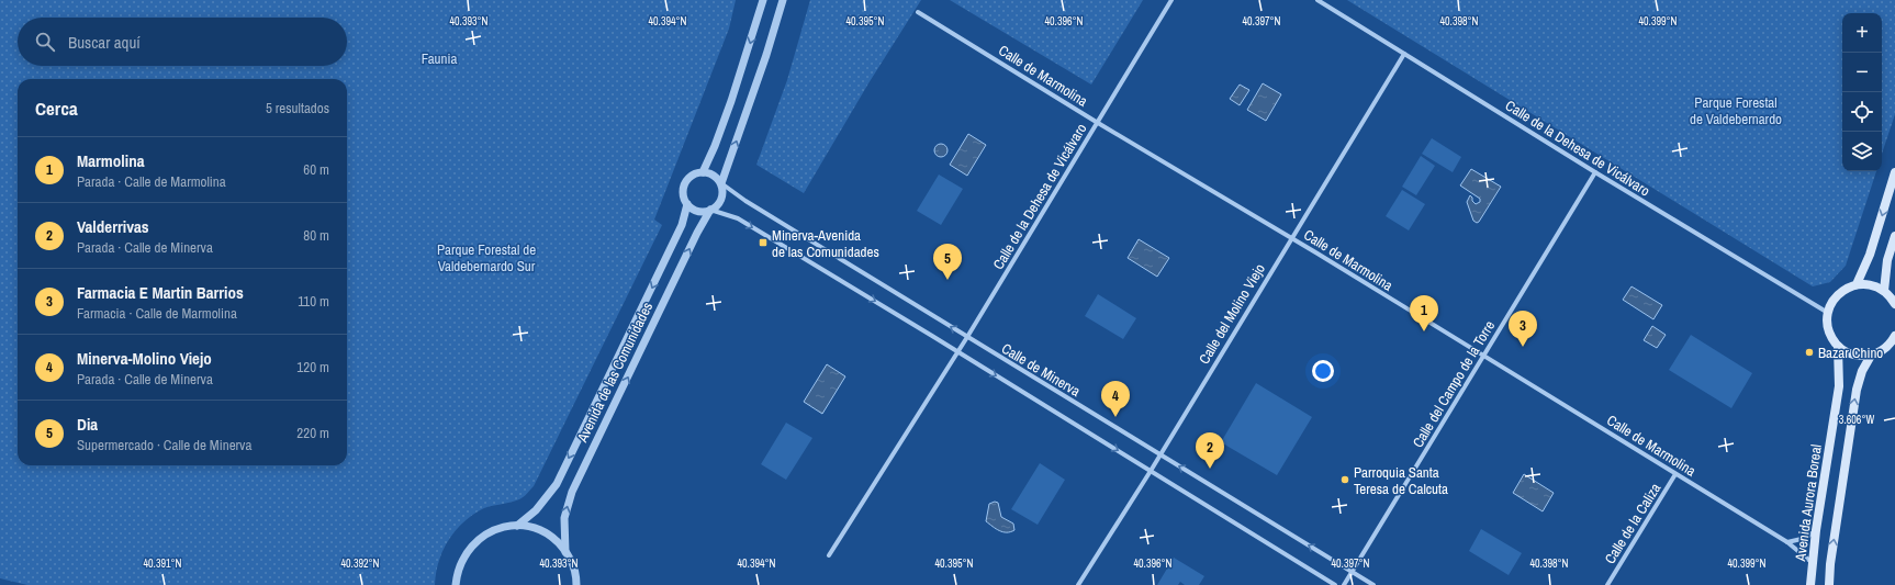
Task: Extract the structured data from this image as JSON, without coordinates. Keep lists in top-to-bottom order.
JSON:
{
  "streets": {
    "main road": ["Avenida Aurora Boreal"],
    "street": [
      "Calle de Marmolina",
      "Calle de la Dehesa de Vicálvaro",
      "Calle del Molino Viejo",
      "Calle de Minerva",
      "Avenida de las Comunidades",
      "Calle del Campo de la Torre",
      "Calle de la Caliza"
    ]
  },
  "crossings": [
    ["Calle de Marmolina", "Calle de la Dehesa de Vicálvaro"],
    ["Calle de Marmolina", "Calle del Molino Viejo"],
    ["Calle de Marmolina", "Calle del Campo de la Torre"],
    ["Calle de Marmolina", "Avenida Aurora Boreal"],
    ["Calle de Marmolina", "Calle de la Caliza"],
    ["Calle de la Dehesa de Vicálvaro", "Calle del Molino Viejo"],
    ["Calle de la Dehesa de Vicálvaro", "Calle de Minerva"],
    ["Calle de la Dehesa de Vicálvaro", "Calle del Campo de la Torre"],
    ["Calle del Molino Viejo", "Calle de Minerva"],
    ["Calle de Minerva", "Avenida de las Comunidades"],
    ["Calle de Minerva", "Calle del Campo de la Torre"]
  ],
  "parks": ["Faunia", "Parque Forestal de Valdebernardo", "Parque Forestal de Valdebernardo Sur"],
  "places": {
    "transit": ["Minerva-Avenida de las Comunidades"],
    "other": ["Bazar Chino", "Parroquia Santa Teresa de Calcuta"]
  },
  "page": {
    "map_buttons": ["+", "−"],
    "search": "Buscar aquí",
    "heading": ["Cerca", "5 resultados"],
    "list": [
      {
        "mark": "1",
        "name": "Marmolina",
        "note": "Parada · Calle de Marmolina",
        "value": "60 m"
      },
      {
        "mark": "2",
        "name": "Valderrivas",
        "note": "Parada · Calle de Minerva",
        "value": "80 m"
      },
      {
        "mark": "3",
        "name": "Farmacia E Martin Barrios",
        "note": "Farmacia · Calle de Marmolina",
        "value": "110 m"
      },
      {
        "mark": "4",
        "name": "Minerva-Molino Viejo",
        "note": "Parada · Calle de Minerva",
        "value": "120 m"
      },
      {
        "mark": "5",
        "name": "Dia",
        "note": "Supermercado · Calle de Minerva",
        "value": "220 m"
      }
    ],
    "pins": [
      "5",
      "1",
      "3",
      "4",
      "2"
    ]
  },
  "coordinates": [
    "40.393°N",
    "40.394°N",
    "40.395°N",
    "40.396°N",
    "40.397°N",
    "40.398°N",
    "40.399°N",
    "3.606°W",
    "40.391°N",
    "40.392°N"
  ]
}
